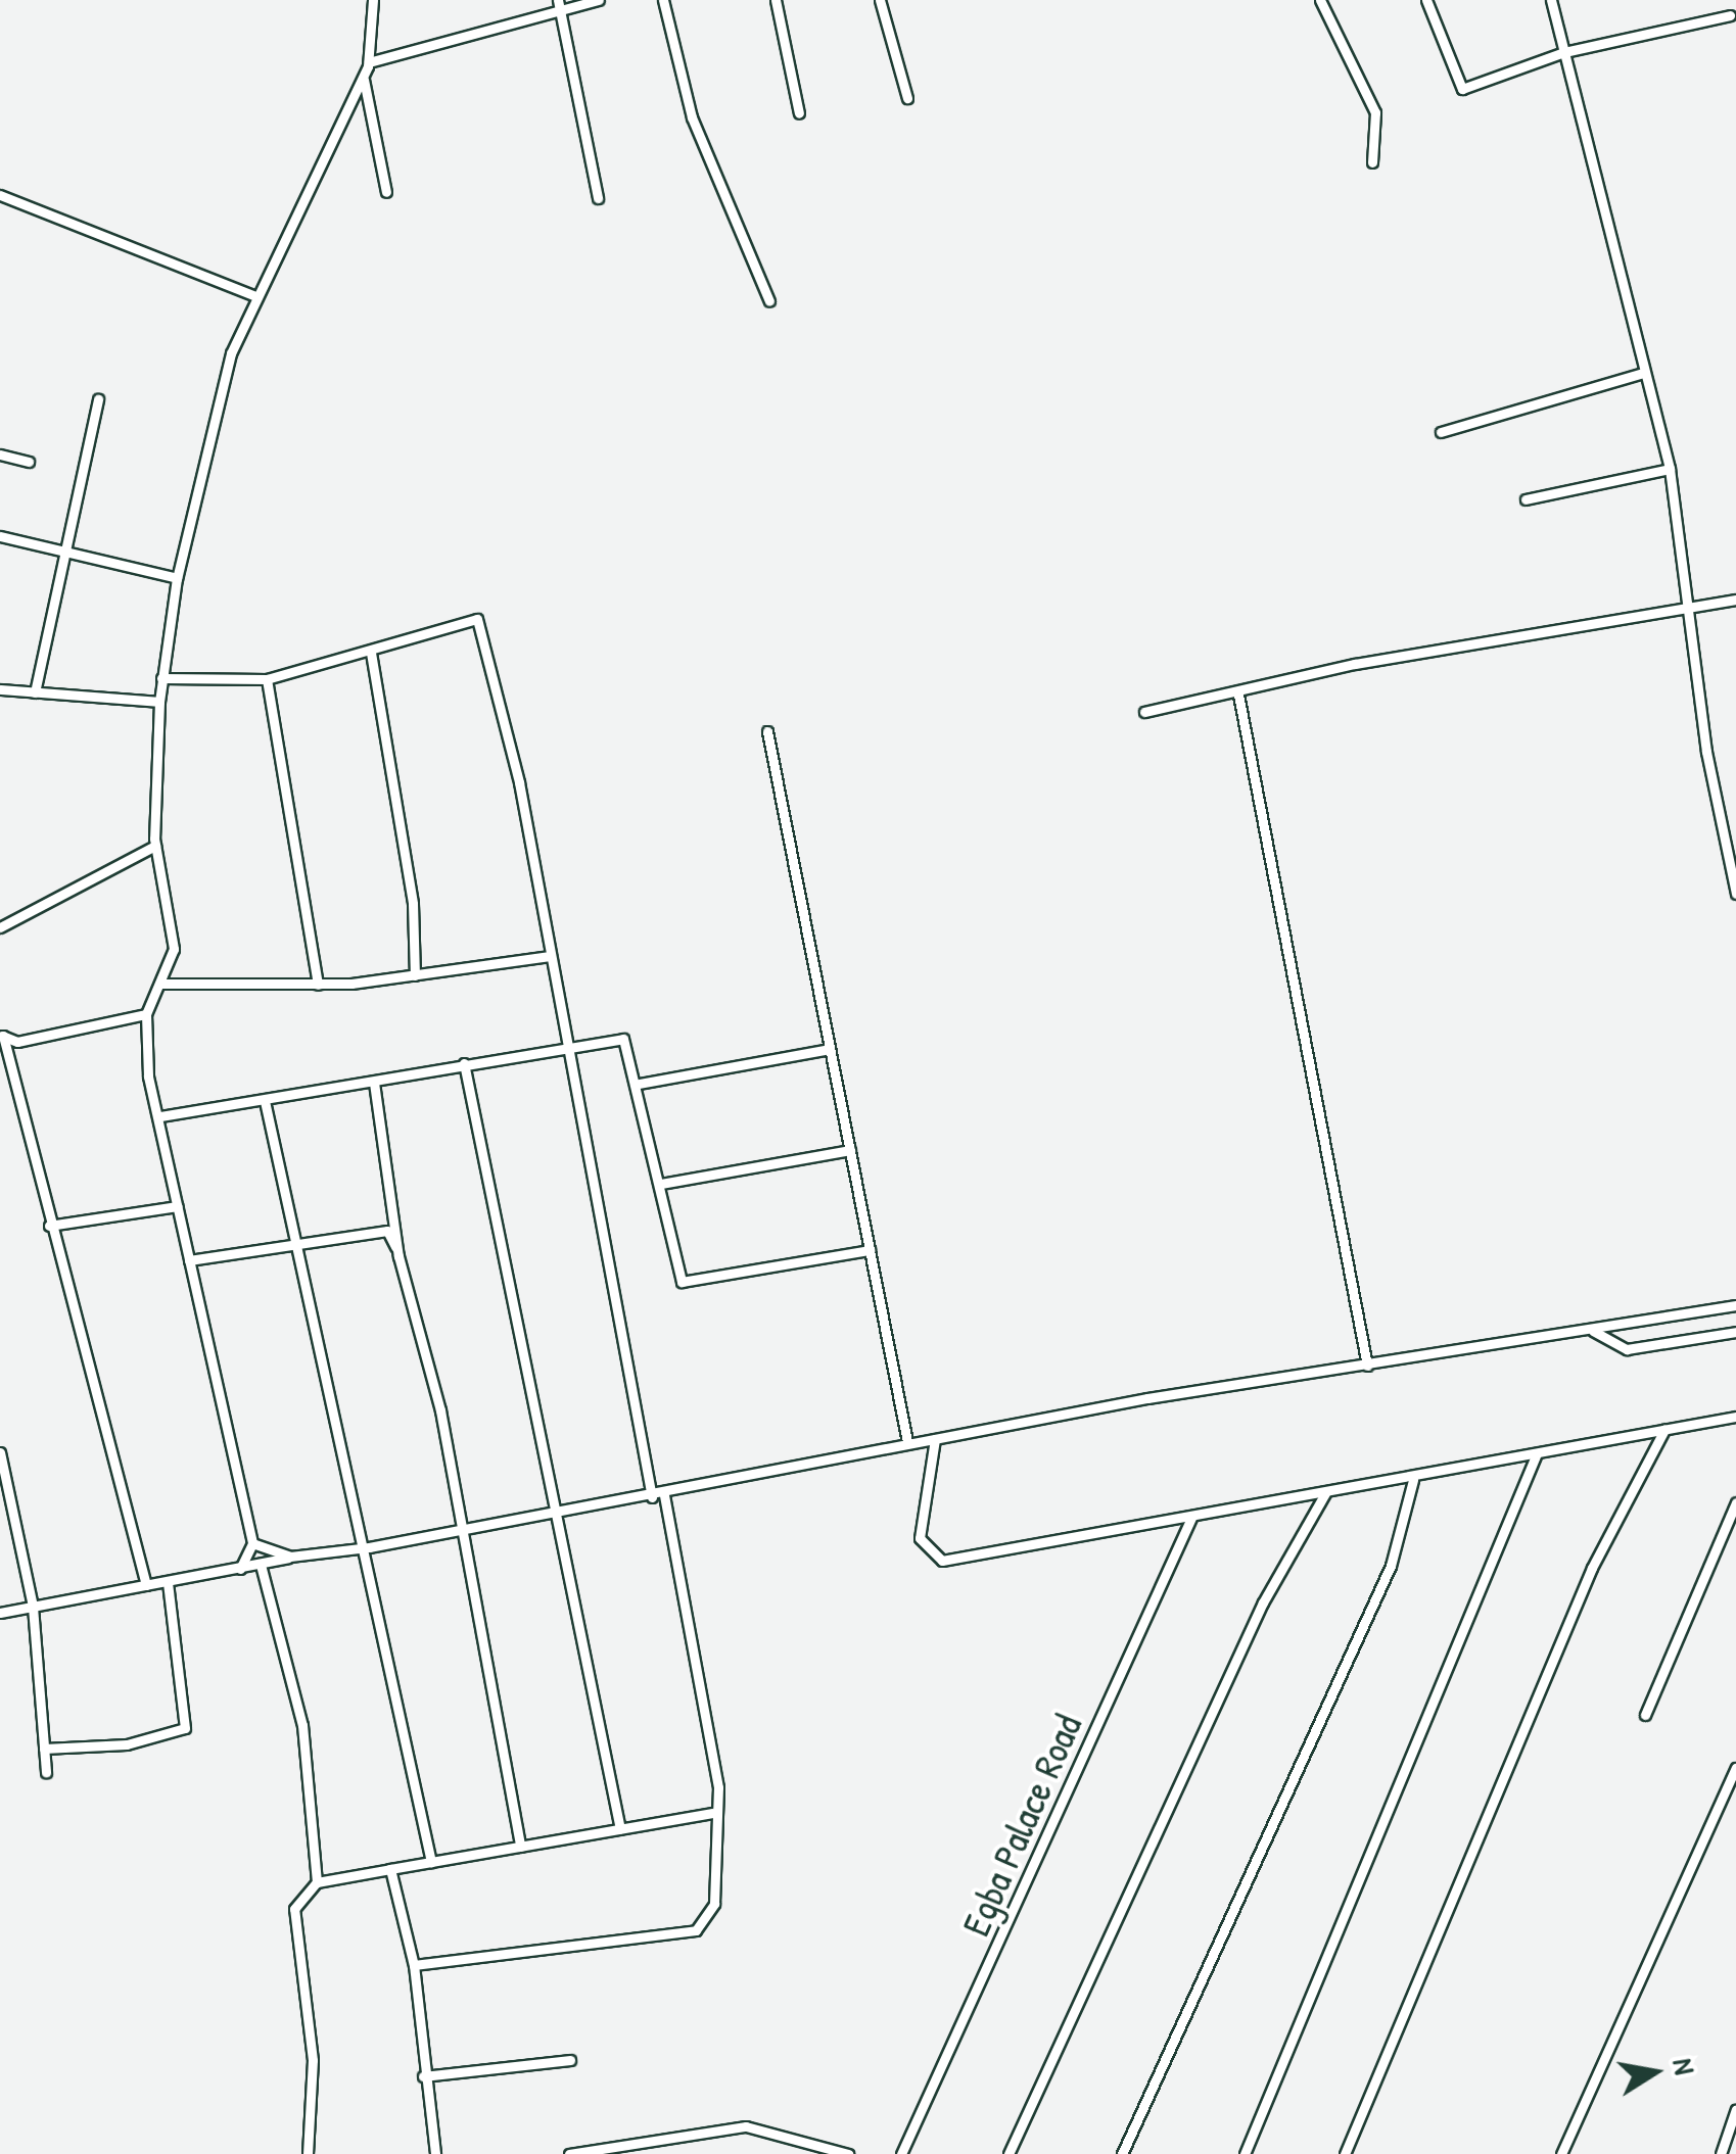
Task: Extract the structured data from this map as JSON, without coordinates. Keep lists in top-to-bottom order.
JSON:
{
  "streets": {
    "street": ["Egba Palace Road"]
  },
  "north": "right"
}
